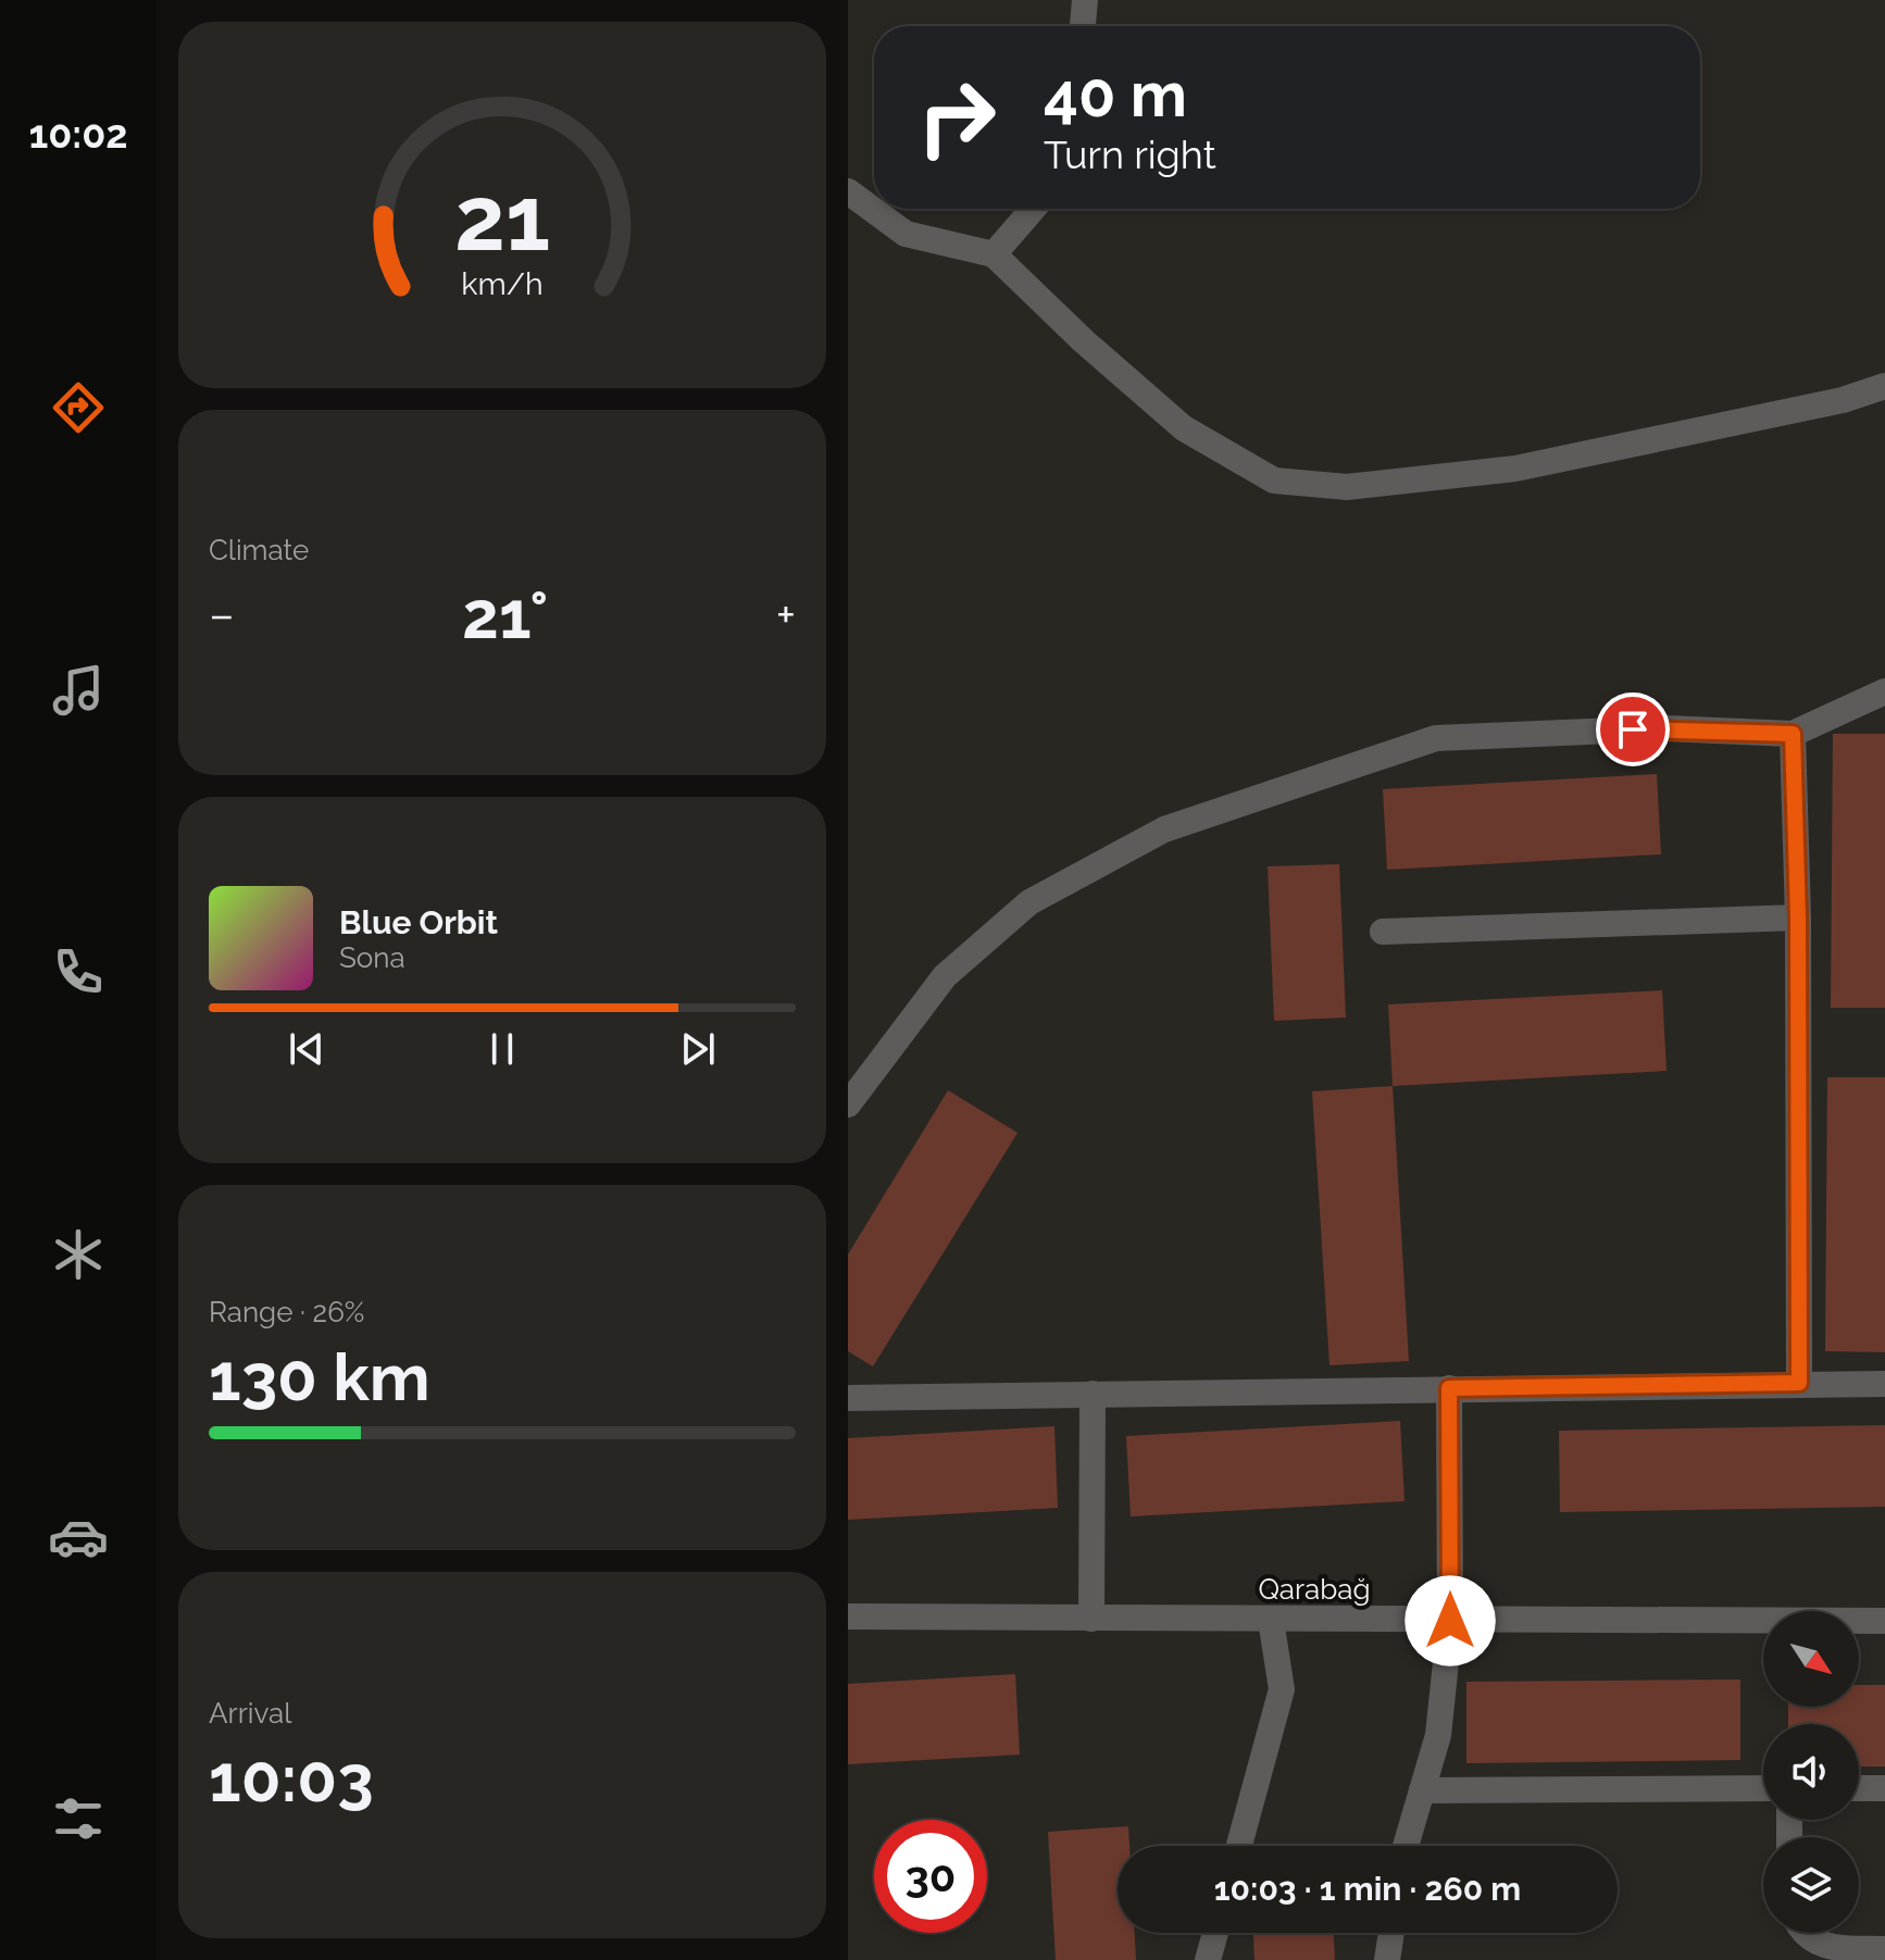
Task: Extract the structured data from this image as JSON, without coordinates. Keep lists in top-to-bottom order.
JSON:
{
  "streets": {
    "street": ["Qarabağ"]
  },
  "north": "bottom right",
  "page": {
    "tabs": "10:02",
    "turn": ["40 m", "Turn right"],
    "tile": [
      "Climate",
      ["Range · 26%", "130 km"],
      ["Arrival", "10:03"]
    ],
    "heat": ["−", "21°", "+"],
    "song": ["Blue Orbit", "Sona"],
    "limit": "30",
    "trip": "10:03 · 1 min · 260 m",
    "gauge": ["21", "km/h"]
  }
}
